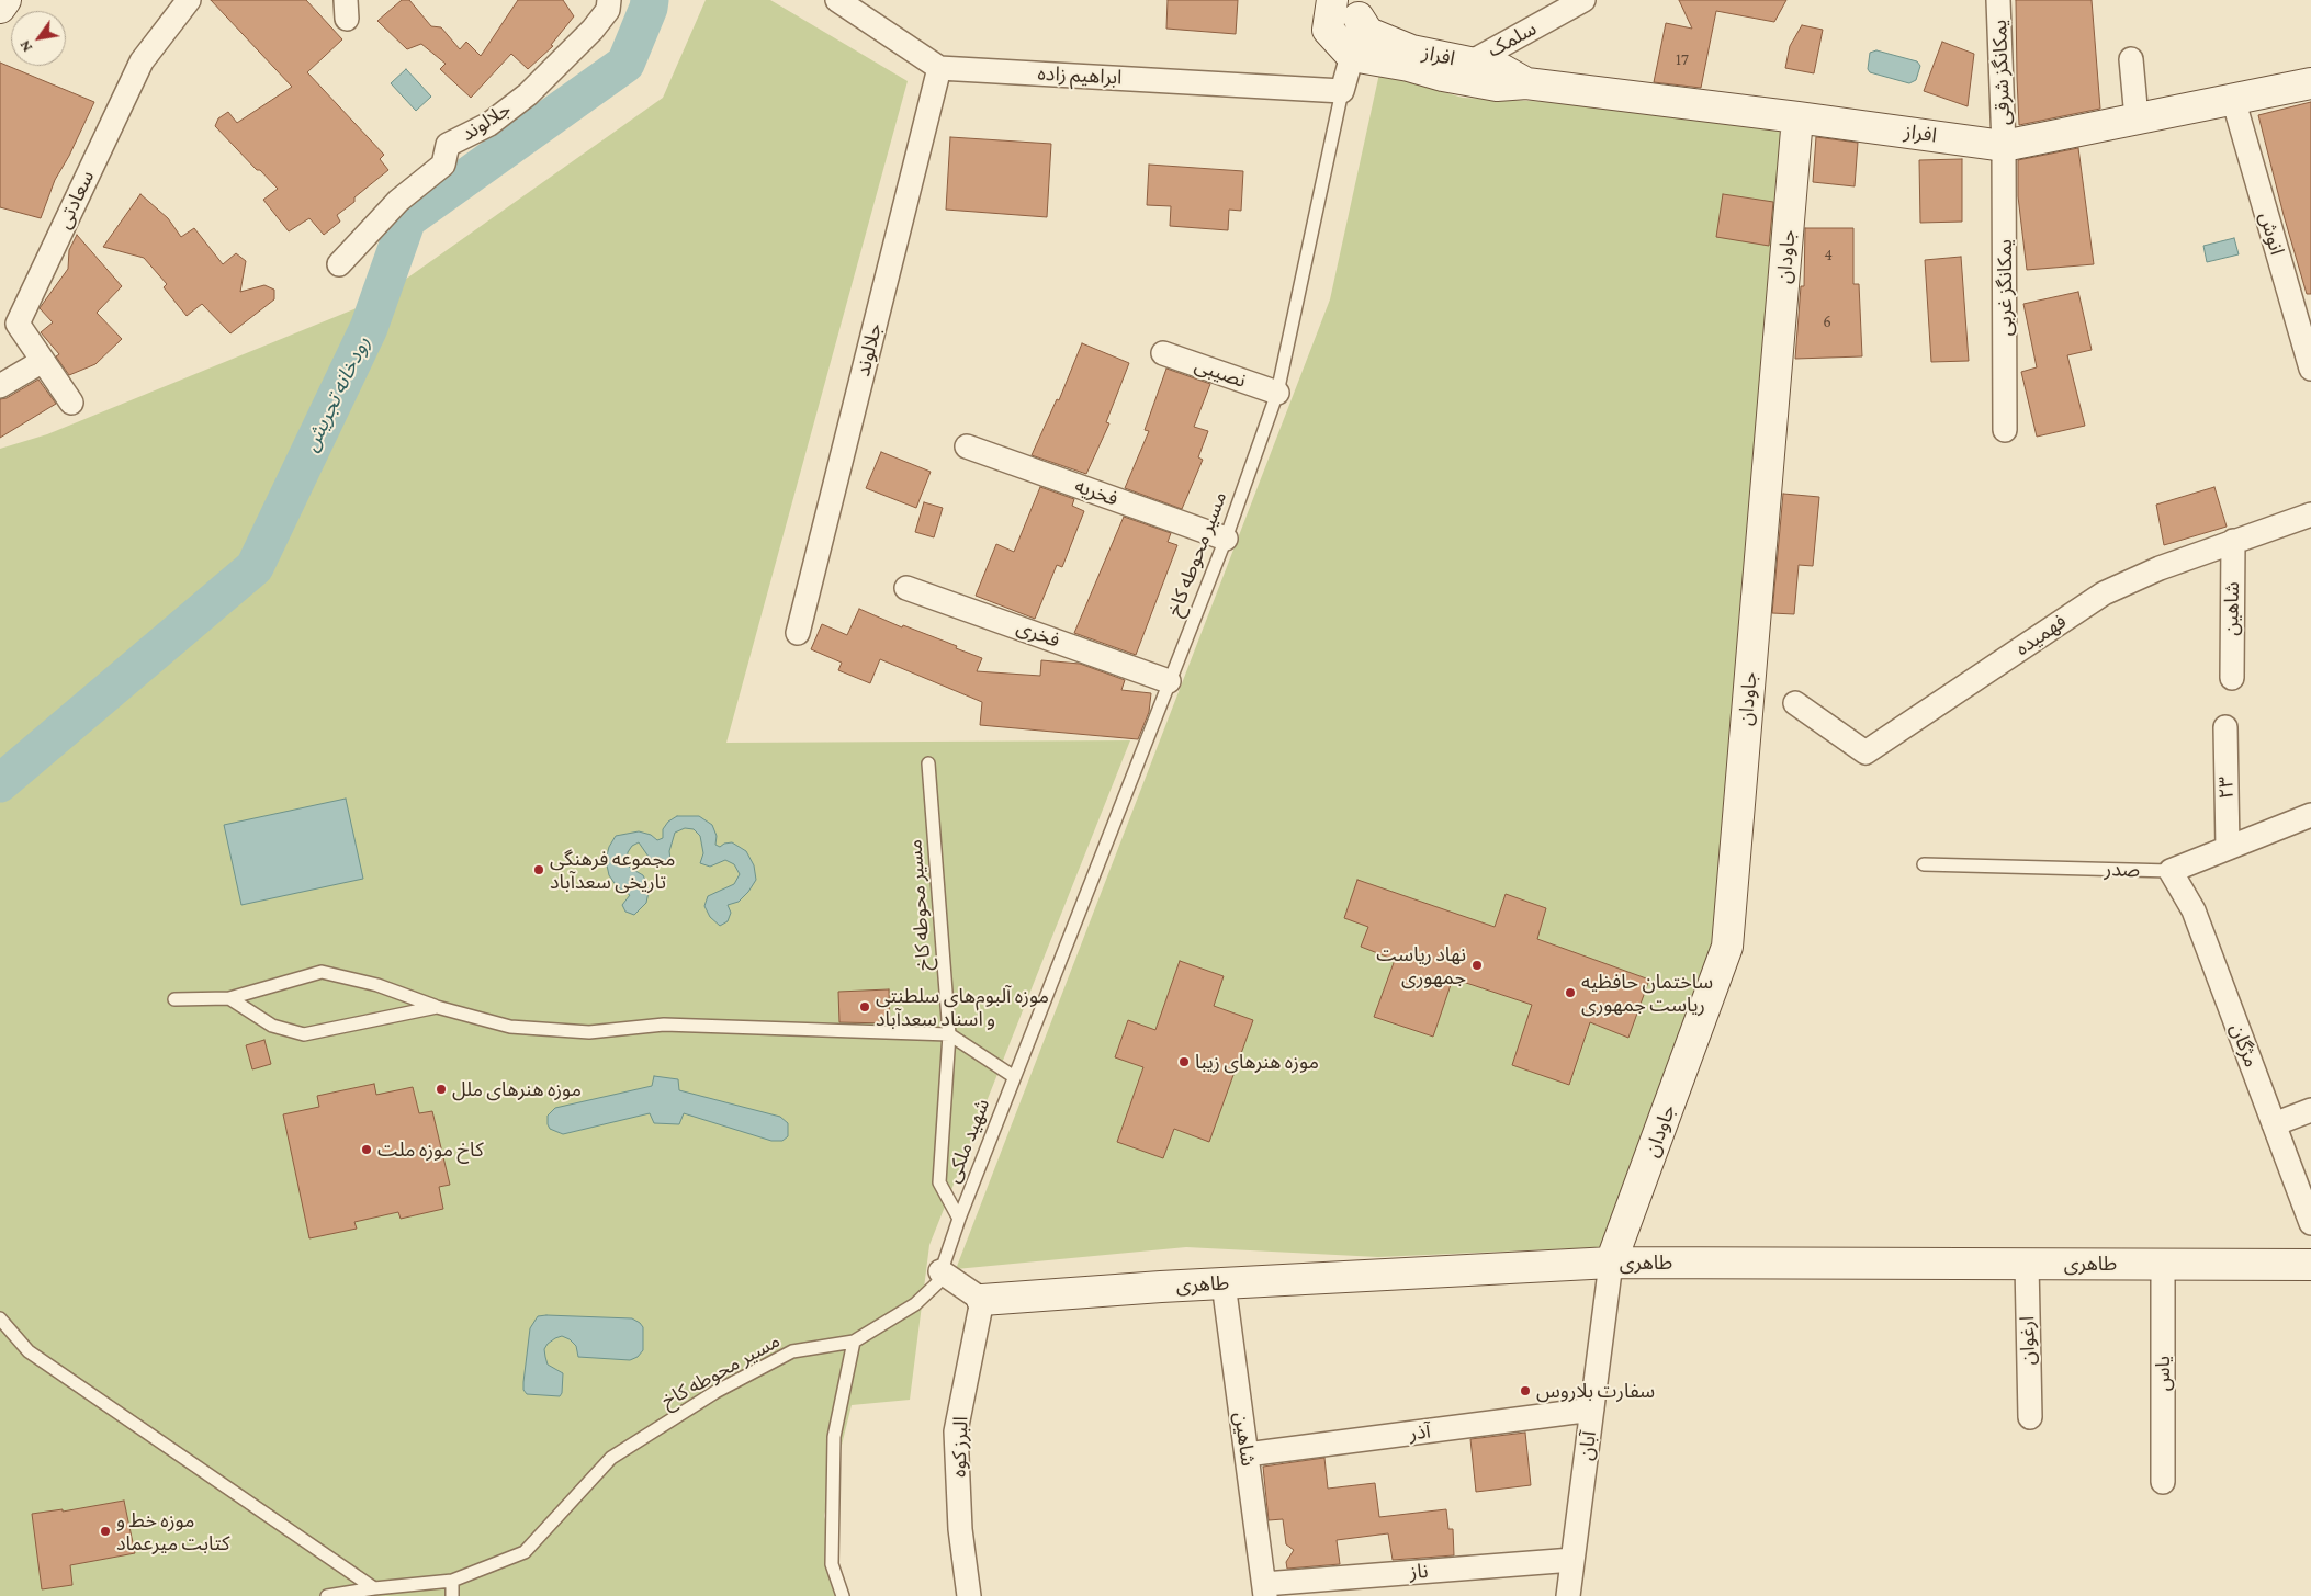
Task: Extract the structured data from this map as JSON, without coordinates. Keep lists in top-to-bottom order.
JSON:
{
  "streets": {
    "street": [
      "سلمک",
      "افراز",
      "یمکانگز شرقی",
      "ابراهیم زاده",
      "جلالوند",
      "سعادتی",
      "انوش",
      "جاودان",
      "یمکانگز غربی",
      "نصیبی",
      "فخریه",
      "شاهین",
      "فخری",
      "فهمیده",
      "۲۳",
      "صدر",
      "مژگان",
      "طاهری",
      "ارغوان",
      "یاس",
      "آذر",
      "آبان",
      "البرز کوه",
      "ناز"
    ],
    "lane": ["مسیر محوطه کاخ", "شهید ملکی"]
  },
  "crossings": [
    ["سلمک", "افراز"],
    ["افراز", "یمکانگز شرقی"],
    ["افراز", "انوش"],
    ["افراز", "جاودان"],
    ["افراز", "یمکانگز غربی"],
    ["یمکانگز شرقی", "یمکانگز غربی"],
    ["ابراهیم زاده", "جلالوند"],
    ["ابراهیم زاده", "مسیر محوطه کاخ"],
    ["جاودان", "طاهری"],
    ["جاودان", "آبان"],
    ["نصیبی", "مسیر محوطه کاخ"],
    ["فخریه", "مسیر محوطه کاخ"],
    ["مسیر محوطه کاخ", "فخری"],
    ["مسیر محوطه کاخ", "شهید ملکی"],
    ["شاهین", "فهمیده"],
    ["شاهین", "طاهری"],
    ["شاهین", "آذر"],
    ["شاهین", "ناز"],
    ["۲۳", "صدر"],
    ["صدر", "مژگان"],
    ["طاهری", "ارغوان"],
    ["طاهری", "یاس"],
    ["طاهری", "آبان"],
    ["طاهری", "البرز کوه"],
    ["آذر", "آبان"],
    ["آبان", "ناز"]
  ],
  "water": ["رودخانه تجریش"],
  "places": [
    "مجموعه فرهنگی تاریخی سعدآباد",
    "نهاد ریاست جمهوری",
    "ساختمان حافظیه ریاست جمهوری",
    "موزه آلبوم‌های سلطنتی و اسناد سعدآباد",
    "موزه هنرهای زیبا",
    "موزه هنرهای ملل",
    "کاخ موزه ملت",
    "سفارت بلاروس",
    "موزه خط و کتابت میرعماد"
  ],
  "house_numbers": ["17", "4", "6"],
  "north": "bottom left"
}
